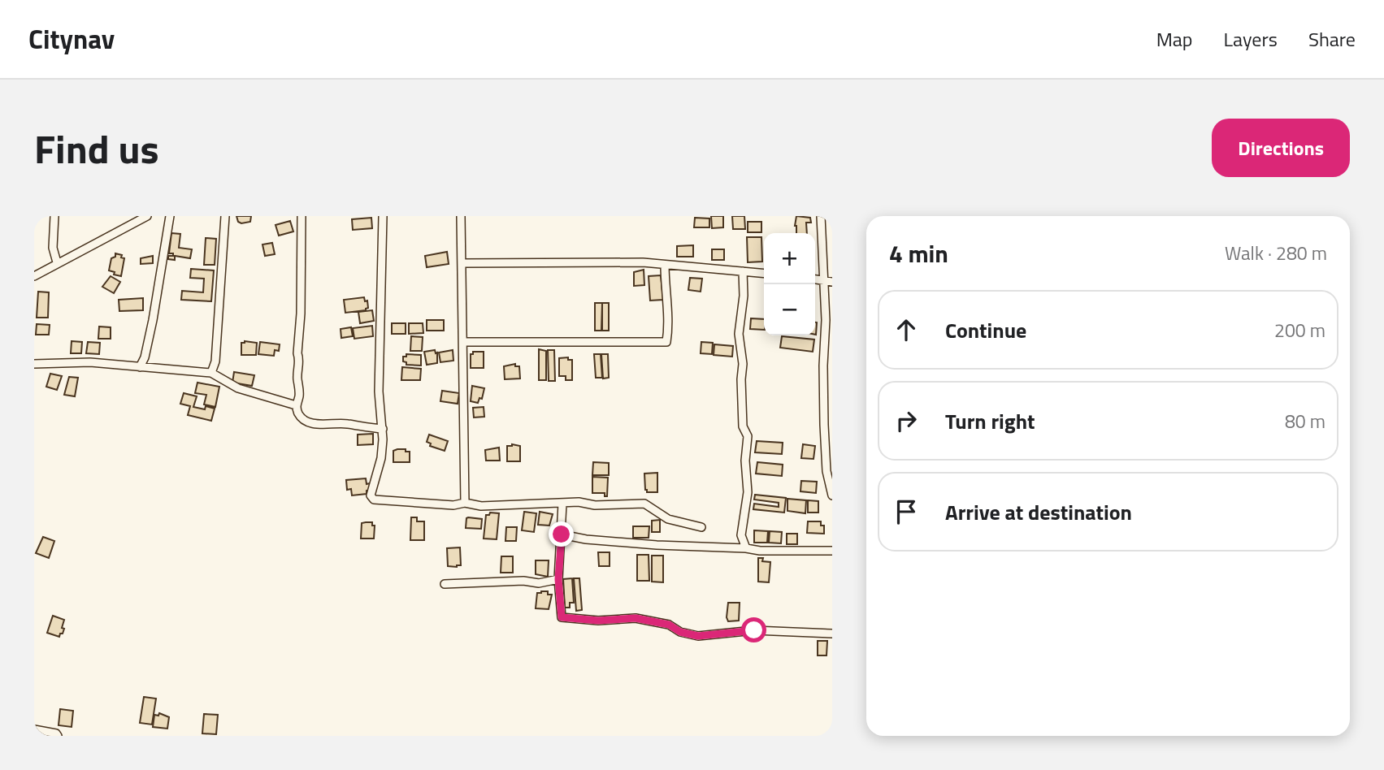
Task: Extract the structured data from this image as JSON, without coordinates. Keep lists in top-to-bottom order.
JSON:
{
  "page": {
    "header": "Citynav",
    "nav": ["Map", "Layers", "Share"],
    "title": "Find us",
    "buttons": "Directions",
    "heading": ["4 min", "Walk · 280 m"],
    "map_buttons": ["+", "−"],
    "list": [
      ["Continue", "200 m"],
      ["Turn right", "80 m"],
      "Arrive at destination"
    ]
  }
}
